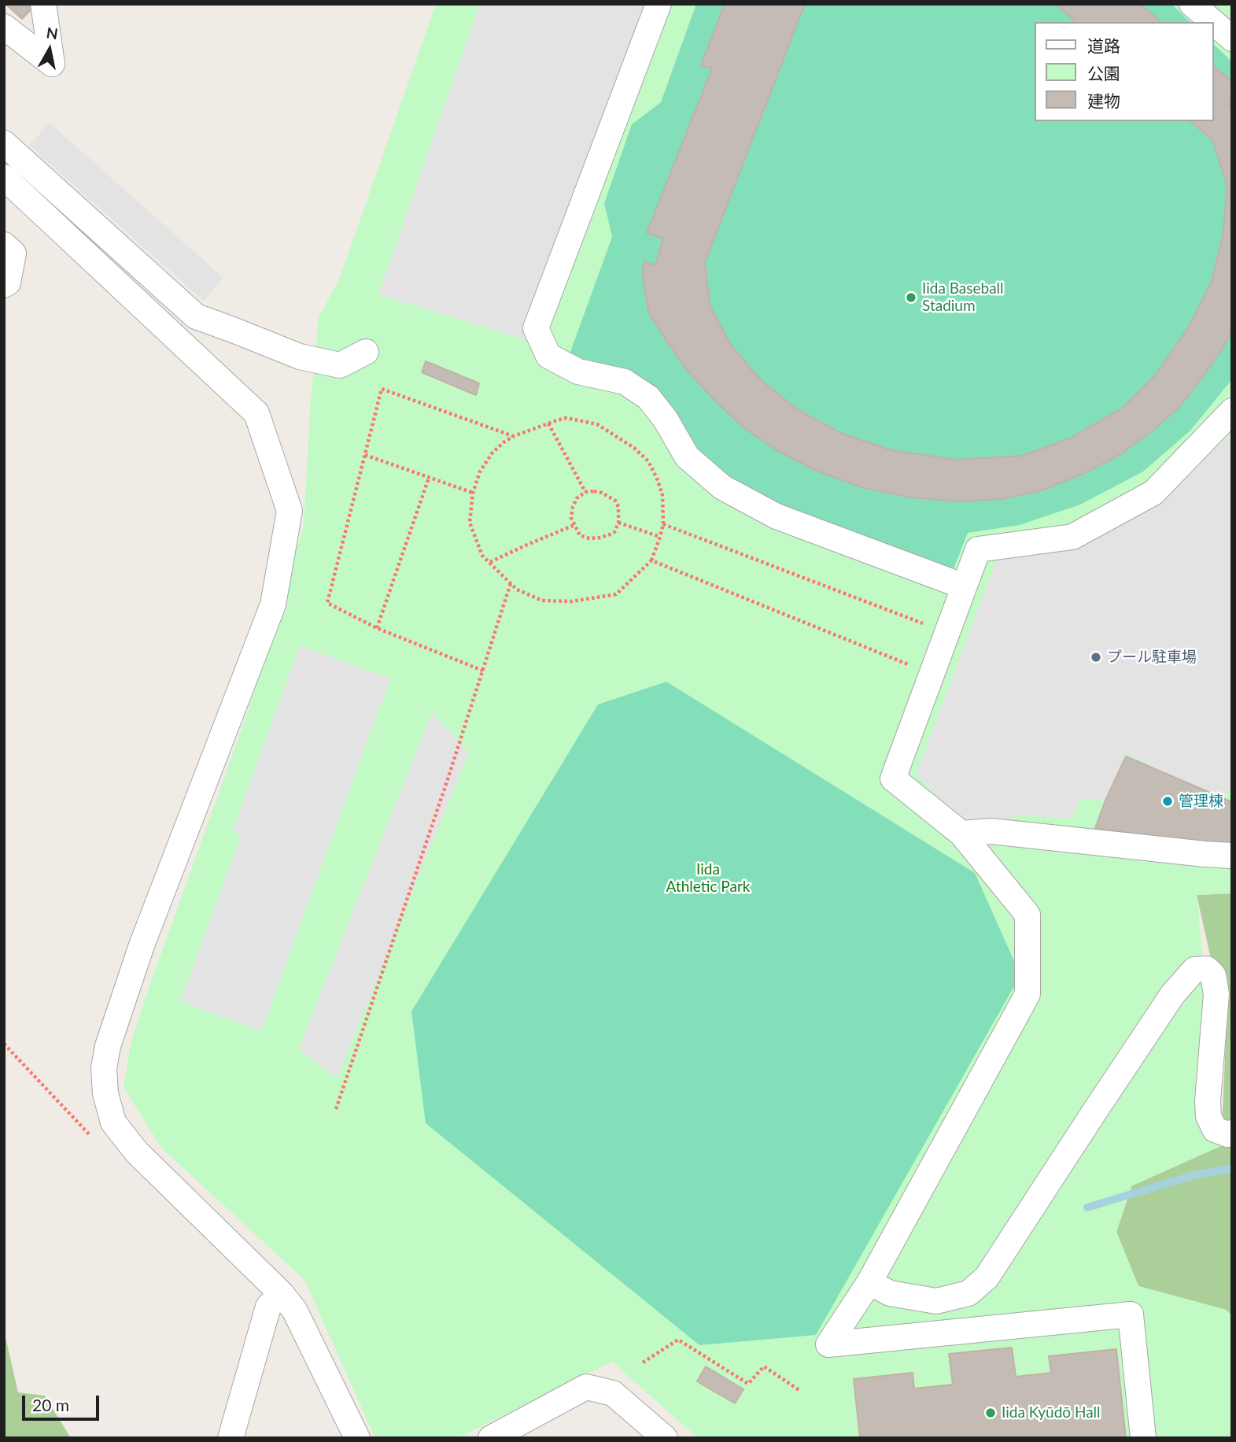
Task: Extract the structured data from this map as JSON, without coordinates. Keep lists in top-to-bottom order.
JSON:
{
  "parks": ["Iida Athletic Park"],
  "places": [
    "Iida Baseball Stadium",
    "プール駐車場",
    "管理棟",
    "Iida Kyūdō Hall"
  ],
  "legend": ["道路", "公園", "建物"],
  "scale_bar": "20 m",
  "north": "top"
}
